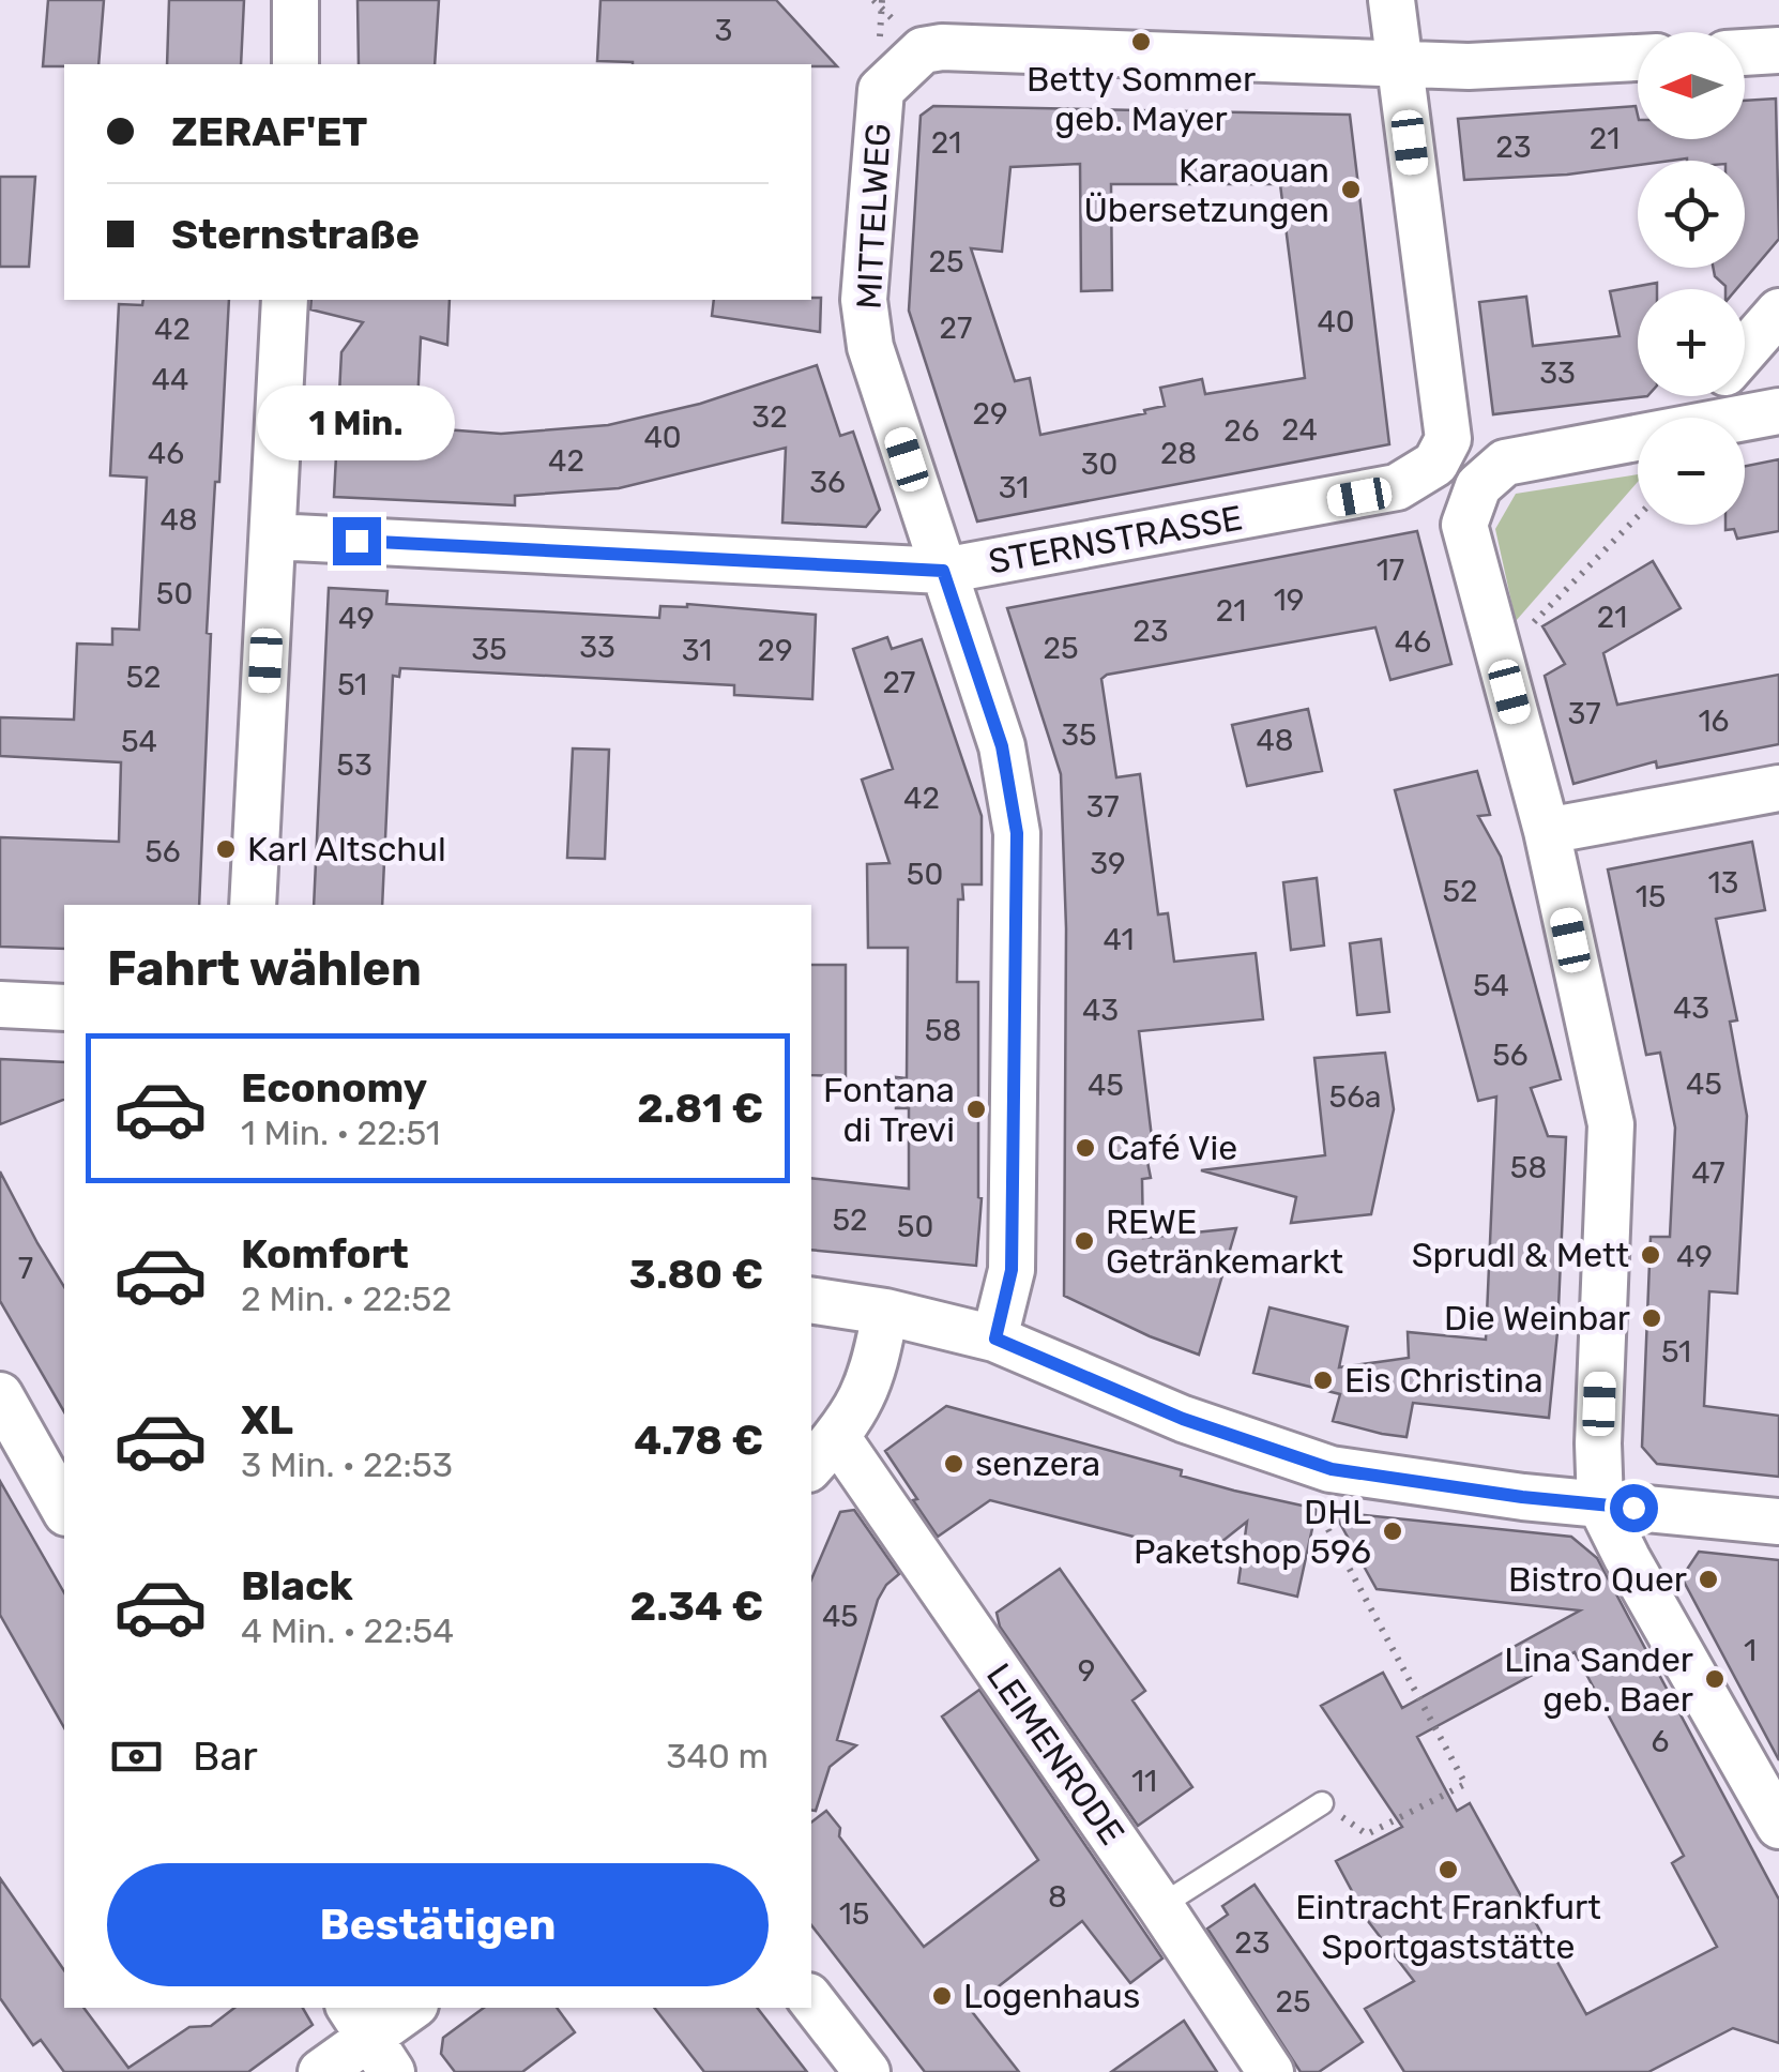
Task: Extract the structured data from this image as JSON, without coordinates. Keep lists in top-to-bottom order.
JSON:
{
  "streets": {
    "street": ["MITTELWEG", "STERNSTRASSE", "LEIMENRODE"]
  },
  "crossings": [
    ["MITTELWEG", "STERNSTRASSE"]
  ],
  "places": [
    "Betty Sommer geb. Mayer",
    "Karaouan Übersetzungen",
    "Karl Altschul",
    "Fontana di Trevi",
    "Café Vie",
    "REWE Getränkemarkt",
    "Sprudl & Mett",
    "Die Weinbar",
    "Eis Christina",
    "senzera",
    "DHL Paketshop 596",
    "Bistro Quer",
    "Lina Sander geb. Baer",
    "Eintracht Frankfurt Sportgaststätte",
    "Logenhaus"
  ],
  "house_numbers": [
    "3",
    "21",
    "21",
    "23",
    "25",
    "40",
    "27",
    "42",
    "33",
    "44",
    "29",
    "32",
    "24",
    "26",
    "40",
    "46",
    "28",
    "42",
    "30",
    "36",
    "31",
    "48",
    "17",
    "50",
    "19",
    "21",
    "21",
    "49",
    "23",
    "46",
    "33",
    "25",
    "35",
    "31",
    "29",
    "52",
    "27",
    "51",
    "37",
    "16",
    "35",
    "48",
    "54",
    "53",
    "42",
    "37",
    "56",
    "39",
    "50",
    "13",
    "52",
    "15",
    "41",
    "54",
    "43",
    "43",
    "58",
    "56",
    "45",
    "45",
    "56a",
    "58",
    "47",
    "52",
    "50",
    "49",
    "7",
    "51",
    "45",
    "1",
    "9",
    "6",
    "11",
    "8",
    "15",
    "23",
    "25"
  ],
  "north": "left",
  "page": {
    "map_buttons": ["+", "−"],
    "banner": ["ZERAF'ET", "Sternstraße"],
    "bubble": "1 Min.",
    "heading": "Fahrt wählen",
    "list": [
      {
        "name": "Economy",
        "note": "1 Min. · 22:51",
        "value": "2.81 €"
      },
      {
        "name": "Komfort",
        "note": "2 Min. · 22:52",
        "value": "3.80 €"
      },
      {
        "name": "XL",
        "note": "3 Min. · 22:53",
        "value": "4.78 €"
      },
      {
        "name": "Black",
        "note": "4 Min. · 22:54",
        "value": "2.34 €"
      }
    ],
    "pay": ["Bar", "340 m"],
    "buttons": "Bestätigen"
  }
}
